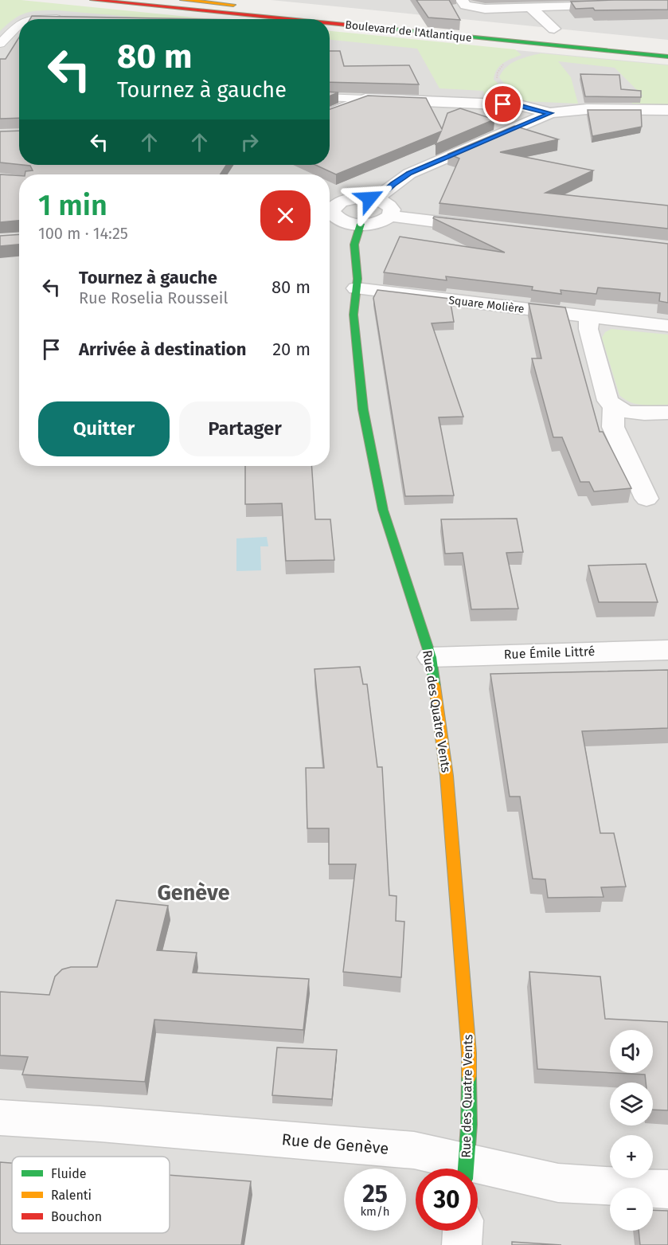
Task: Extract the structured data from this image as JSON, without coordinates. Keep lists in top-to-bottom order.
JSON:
{
  "streets": {
    "main road": ["Boulevard de l'Atlantique", "Rue des Quatre Vents"],
    "street": ["Square Molière", "Rue Émile Littré", "Rue de Genève"]
  },
  "crossings": [
    ["Square Molière", "Rue des Quatre Vents"],
    ["Rue Émile Littré", "Rue des Quatre Vents"]
  ],
  "districts": ["Genève"],
  "legend": ["Fluide", "Ralenti", "Bouchon"],
  "page": {
    "turn": ["80 m", "Tournez à gauche"],
    "heading": ["1 min", "100 m · 14:25"],
    "list": [
      {
        "name": "Tournez à gauche",
        "note": "Rue Roselia Rousseil",
        "value": "80 m"
      },
      {
        "name": "Arrivée à destination",
        "value": "20 m"
      }
    ],
    "buttons": ["Quitter", "Partager"],
    "map_buttons": ["+", "−"],
    "speed": "25 km/h",
    "limit": "30"
  }
}
